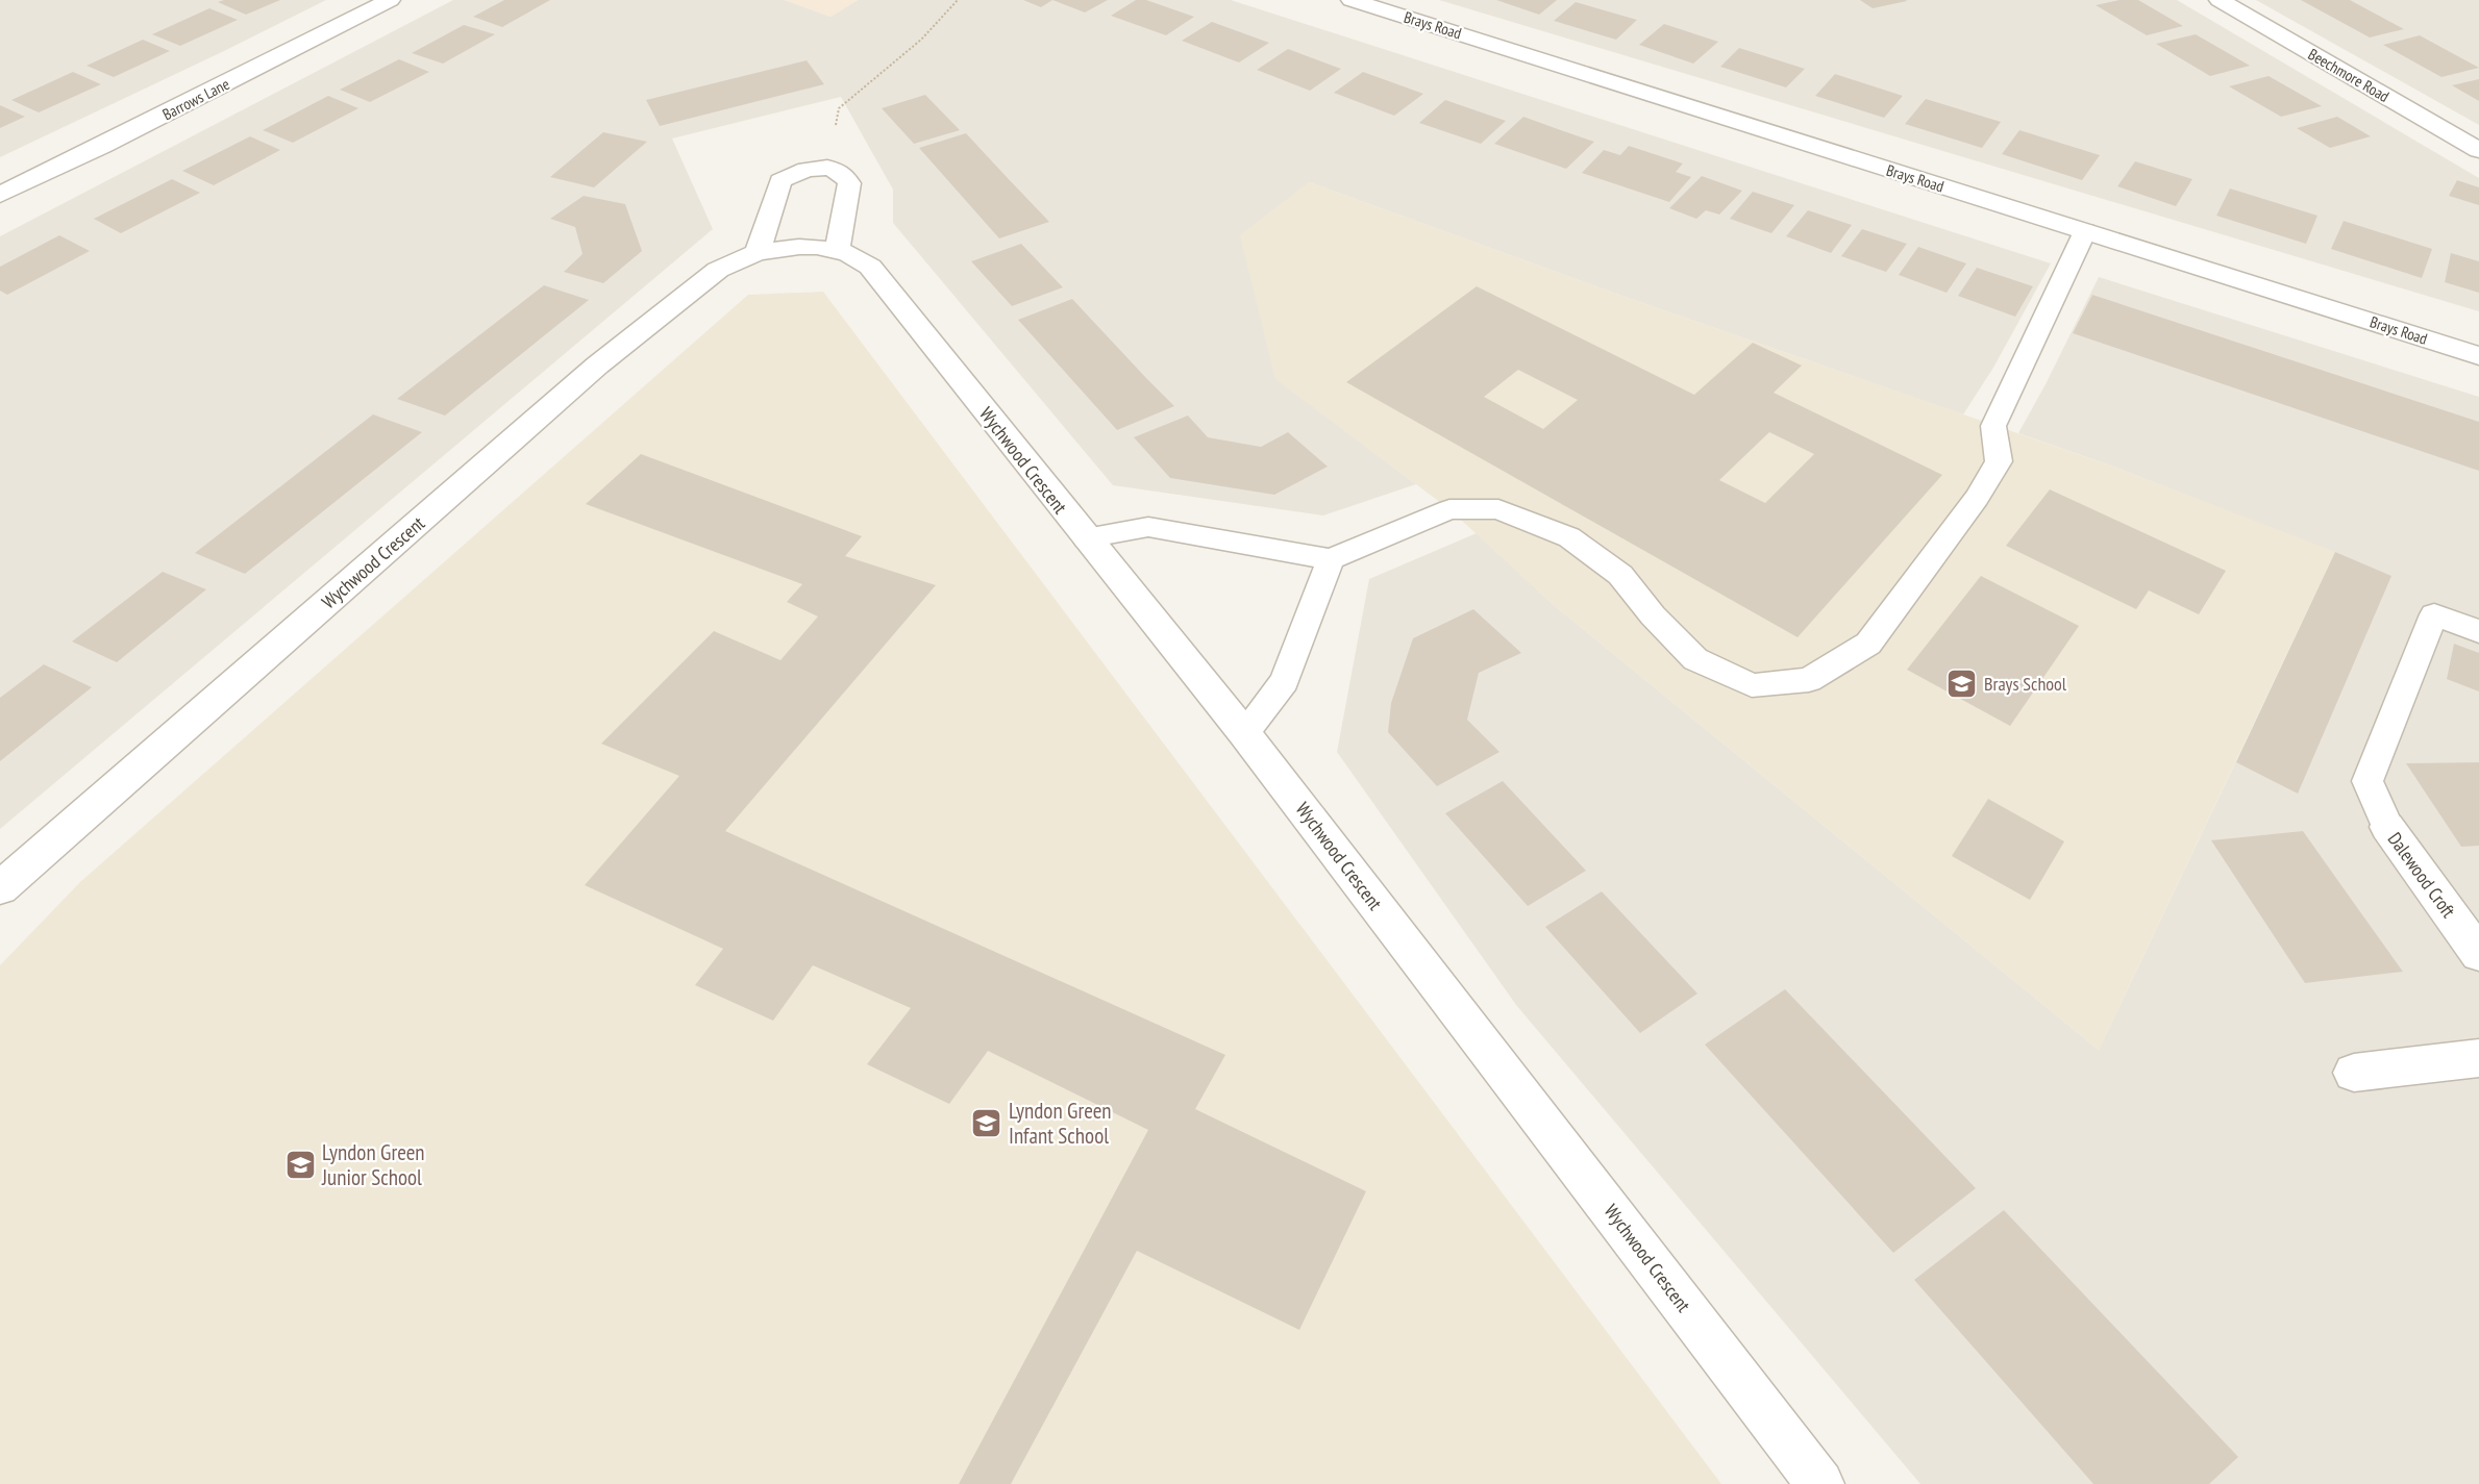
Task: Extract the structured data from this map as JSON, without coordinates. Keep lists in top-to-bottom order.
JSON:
{
  "streets": {
    "street": [
      "Brays Road",
      "Beechmore Road",
      "Barrows Lane",
      "Wychwood Crescent",
      "Dalewood Croft"
    ]
  },
  "places": {
    "school or university": ["Brays School", "Lyndon Green Infant School", "Lyndon Green Junior School"]
  }
}
